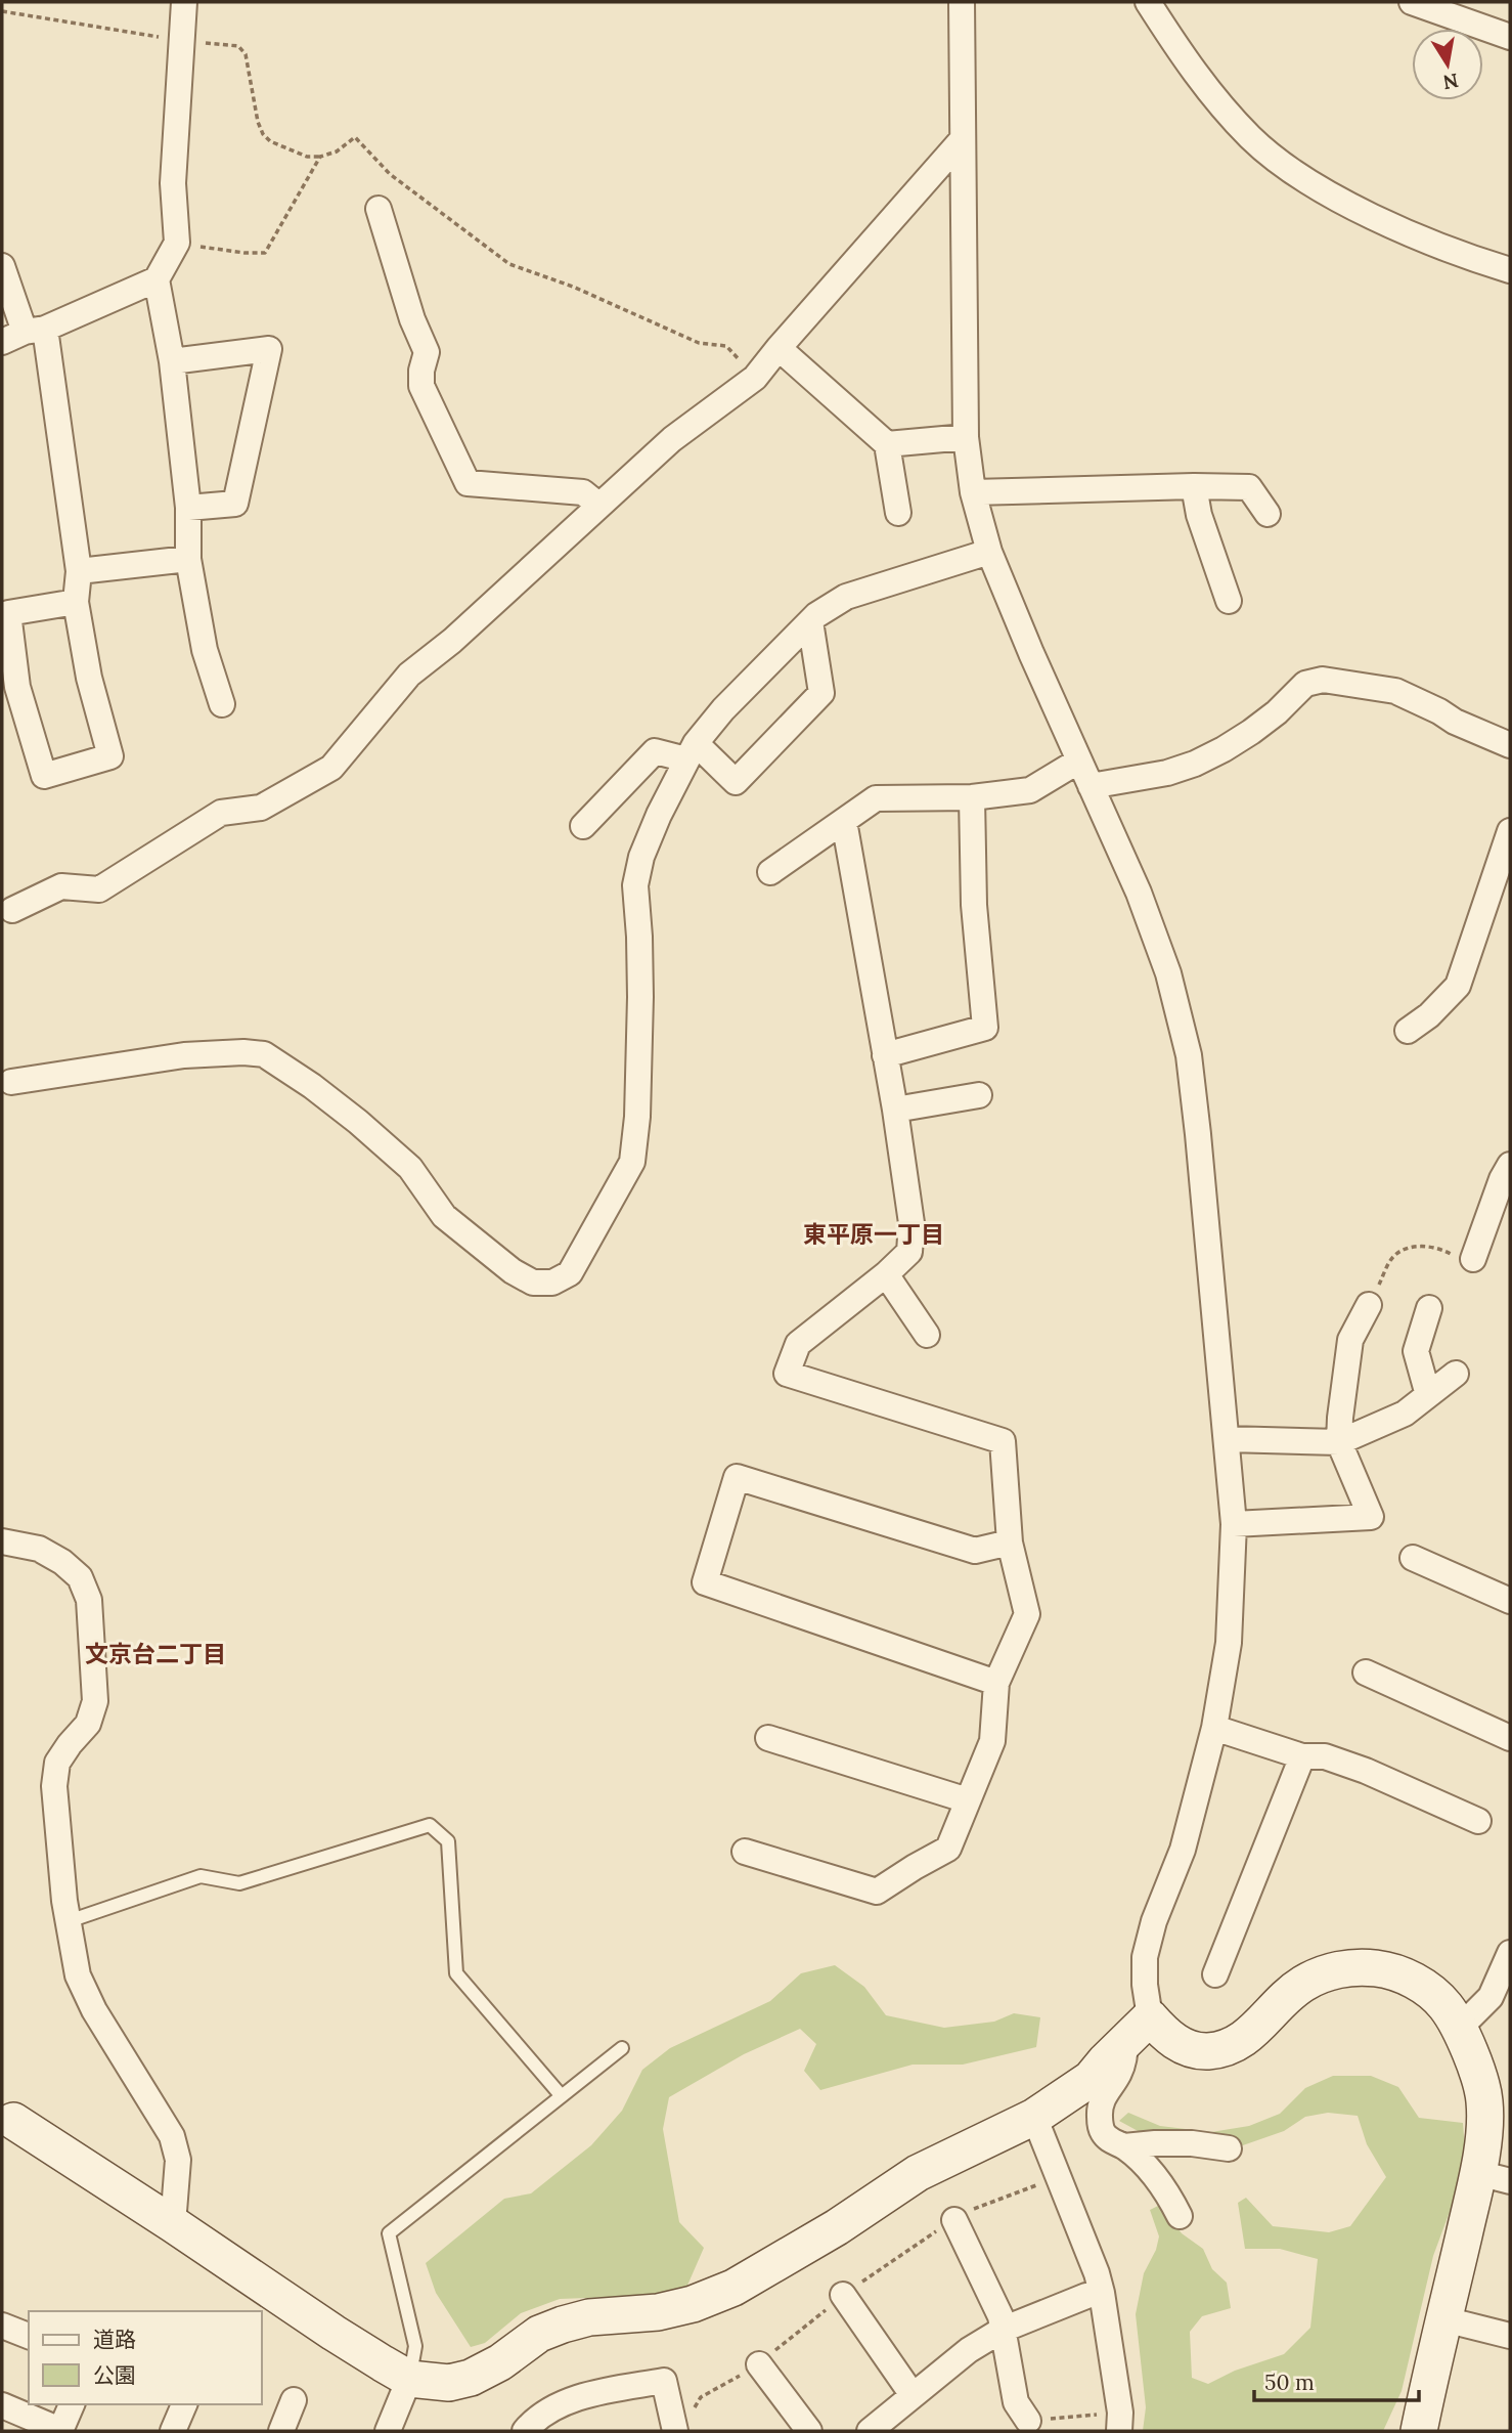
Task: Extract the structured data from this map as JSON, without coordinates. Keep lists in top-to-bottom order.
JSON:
{
  "districts": ["東平原一丁目", "文京台二丁目"],
  "legend": ["道路", "公園"],
  "scale_bar": "50 m",
  "north": "bottom"
}
